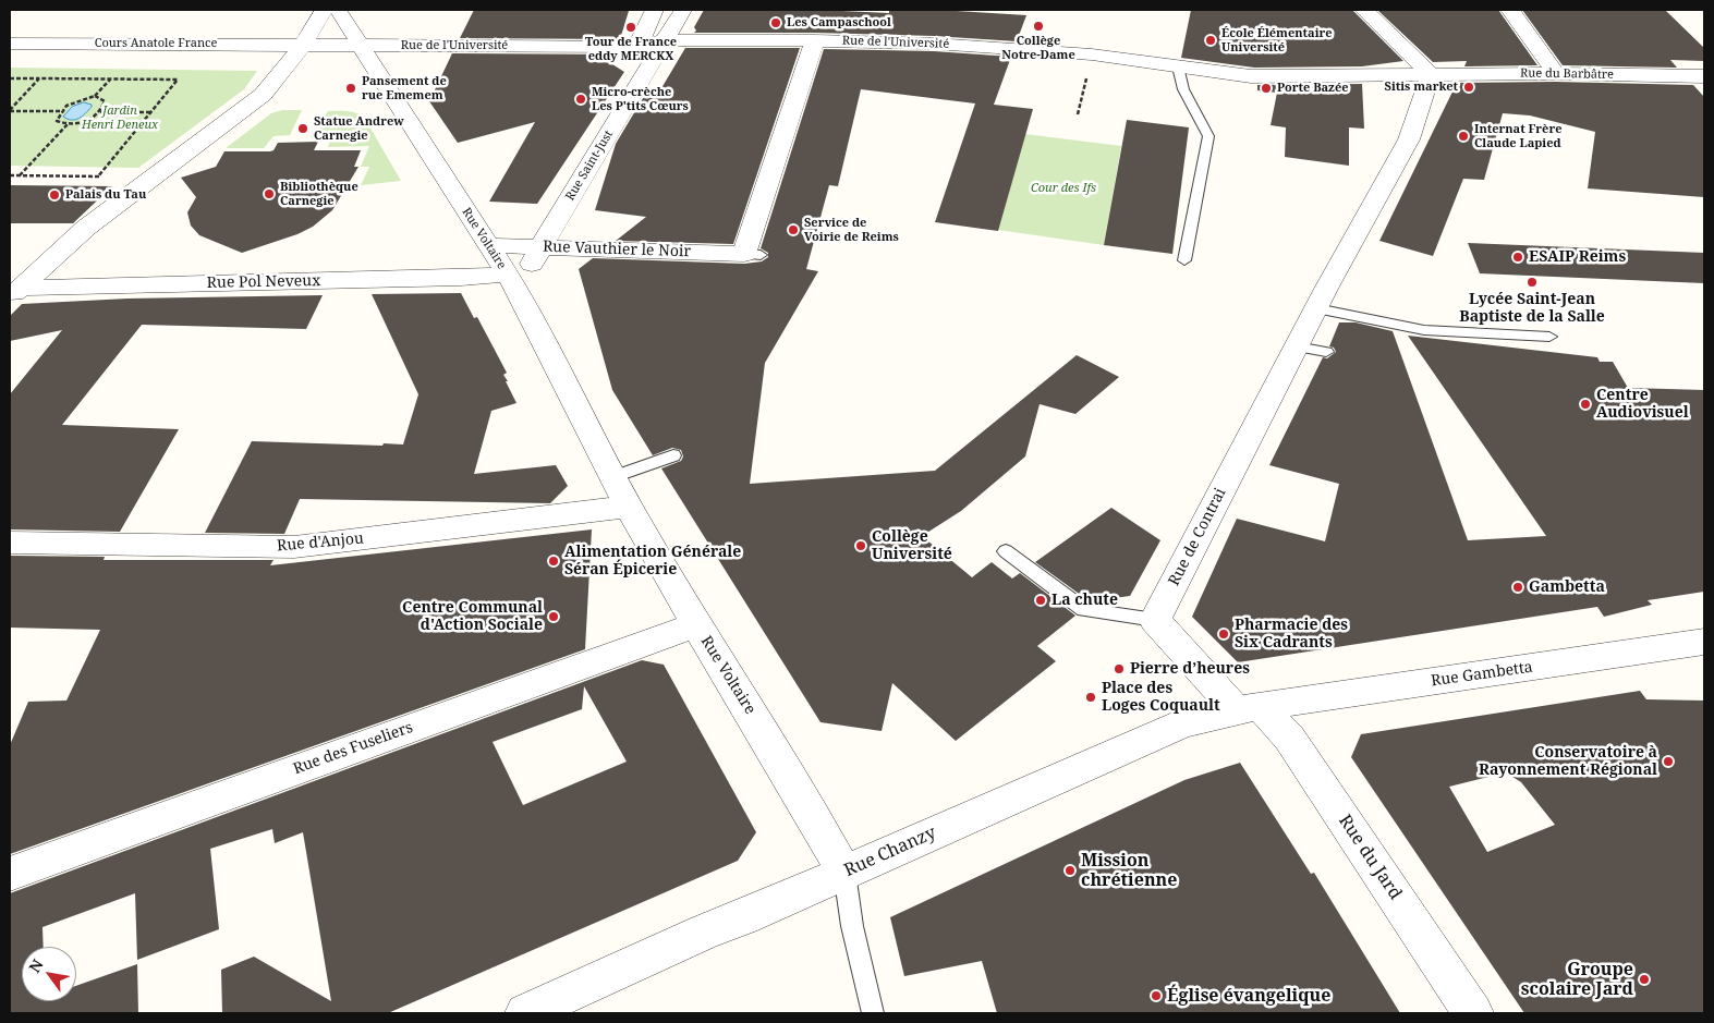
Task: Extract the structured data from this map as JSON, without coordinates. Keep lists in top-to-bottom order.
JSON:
{
  "streets": {
    "street": [
      "Rue de l'Université",
      "Cours Anatole France",
      "Rue du Barbâtre",
      "Rue Saint-Just",
      "Rue Voltaire",
      "Rue Vauthier le Noir",
      "Rue Pol Neveux",
      "Rue de Contrai",
      "Rue d'Anjou",
      "Rue Gambetta",
      "Rue des Fuseliers",
      "Rue Chanzy",
      "Rue du Jard"
    ]
  },
  "crossings": [
    ["Rue de l'Université", "Cours Anatole France"],
    ["Rue de l'Université", "Rue du Barbâtre"],
    ["Rue de l'Université", "Rue Saint-Just"],
    ["Rue de l'Université", "Rue Voltaire"],
    ["Rue de l'Université", "Rue Vauthier le Noir"],
    ["Rue de l'Université", "Rue de Contrai"],
    ["Cours Anatole France", "Rue Voltaire"],
    ["Rue du Barbâtre", "Rue de Contrai"],
    ["Rue Saint-Just", "Rue Voltaire"],
    ["Rue Saint-Just", "Rue Vauthier le Noir"],
    ["Rue Saint-Just", "Rue Pol Neveux"],
    ["Rue Voltaire", "Rue Vauthier le Noir"],
    ["Rue Voltaire", "Rue Pol Neveux"],
    ["Rue Voltaire", "Rue d'Anjou"],
    ["Rue Voltaire", "Rue des Fuseliers"],
    ["Rue Voltaire", "Rue Chanzy"],
    ["Rue Gambetta", "Rue Chanzy"],
    ["Rue Gambetta", "Rue du Jard"],
    ["Rue Chanzy", "Rue du Jard"]
  ],
  "parks": ["Jardin Henri Deneux", "Cour des Ifs"],
  "places": [
    "Les Campaschool",
    "Collège Notre-Dame",
    "Tour de France eddy MERCKX",
    "École Élémentaire Université",
    "Sitis market",
    "Pansement de rue Ememem",
    "Porte Bazée",
    "Micro-crèche Les P'tits Cœurs",
    "Statue Andrew Carnegie",
    "Internat Frère Claude Lapied",
    "Bibliothèque Carnegie",
    "Palais du Tau",
    "Service de Voirie de Reims",
    "ESAIP Reims",
    "Lycée Saint-Jean Baptiste de la Salle",
    "Centre Audiovisuel",
    "Collège Université",
    "Alimentation Générale Séran Épicerie",
    "Gambetta",
    "La chute",
    "Centre Communal d'Action Sociale",
    "Pharmacie des Six Cadrants",
    "Pierre d’heures",
    "Place des Loges Coquault",
    "Conservatoire à Rayonnement Régional",
    "Mission chrétienne",
    "Groupe scolaire Jard",
    "Église évangelique"
  ],
  "north": "top left"
}
